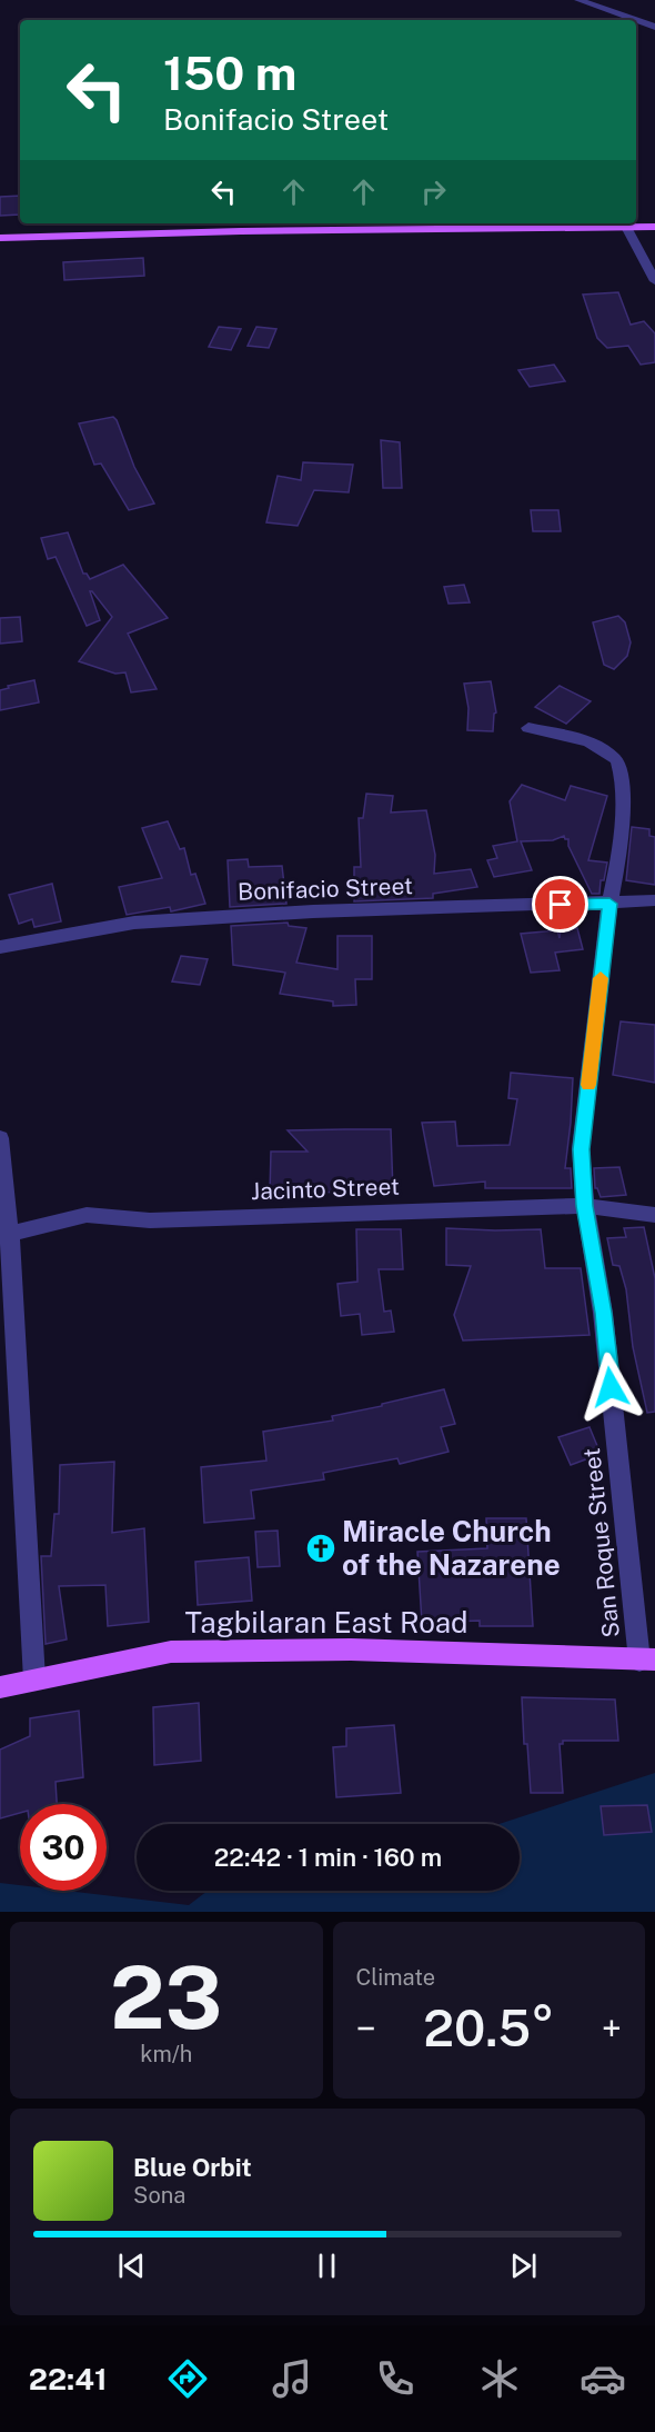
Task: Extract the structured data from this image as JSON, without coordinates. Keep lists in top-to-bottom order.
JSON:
{
  "streets": {
    "main road": ["Tagbilaran East Road"],
    "street": ["Bonifacio Street", "Jacinto Street", "San Roque Street"]
  },
  "crossings": [
    ["Bonifacio Street", "San Roque Street"],
    ["Jacinto Street", "San Roque Street"],
    ["San Roque Street", "Tagbilaran East Road"]
  ],
  "places": {
    "church": ["Miracle Church of the Nazarene"]
  },
  "page": {
    "turn": ["150 m", "Bonifacio Street"],
    "limit": "30",
    "trip": "22:42 · 1 min · 160 m",
    "tile": [
      ["23", "km/h"],
      "Climate"
    ],
    "heat": ["−", "20.5°", "+"],
    "song": ["Blue Orbit", "Sona"],
    "tabs": "22:41"
  }
}
